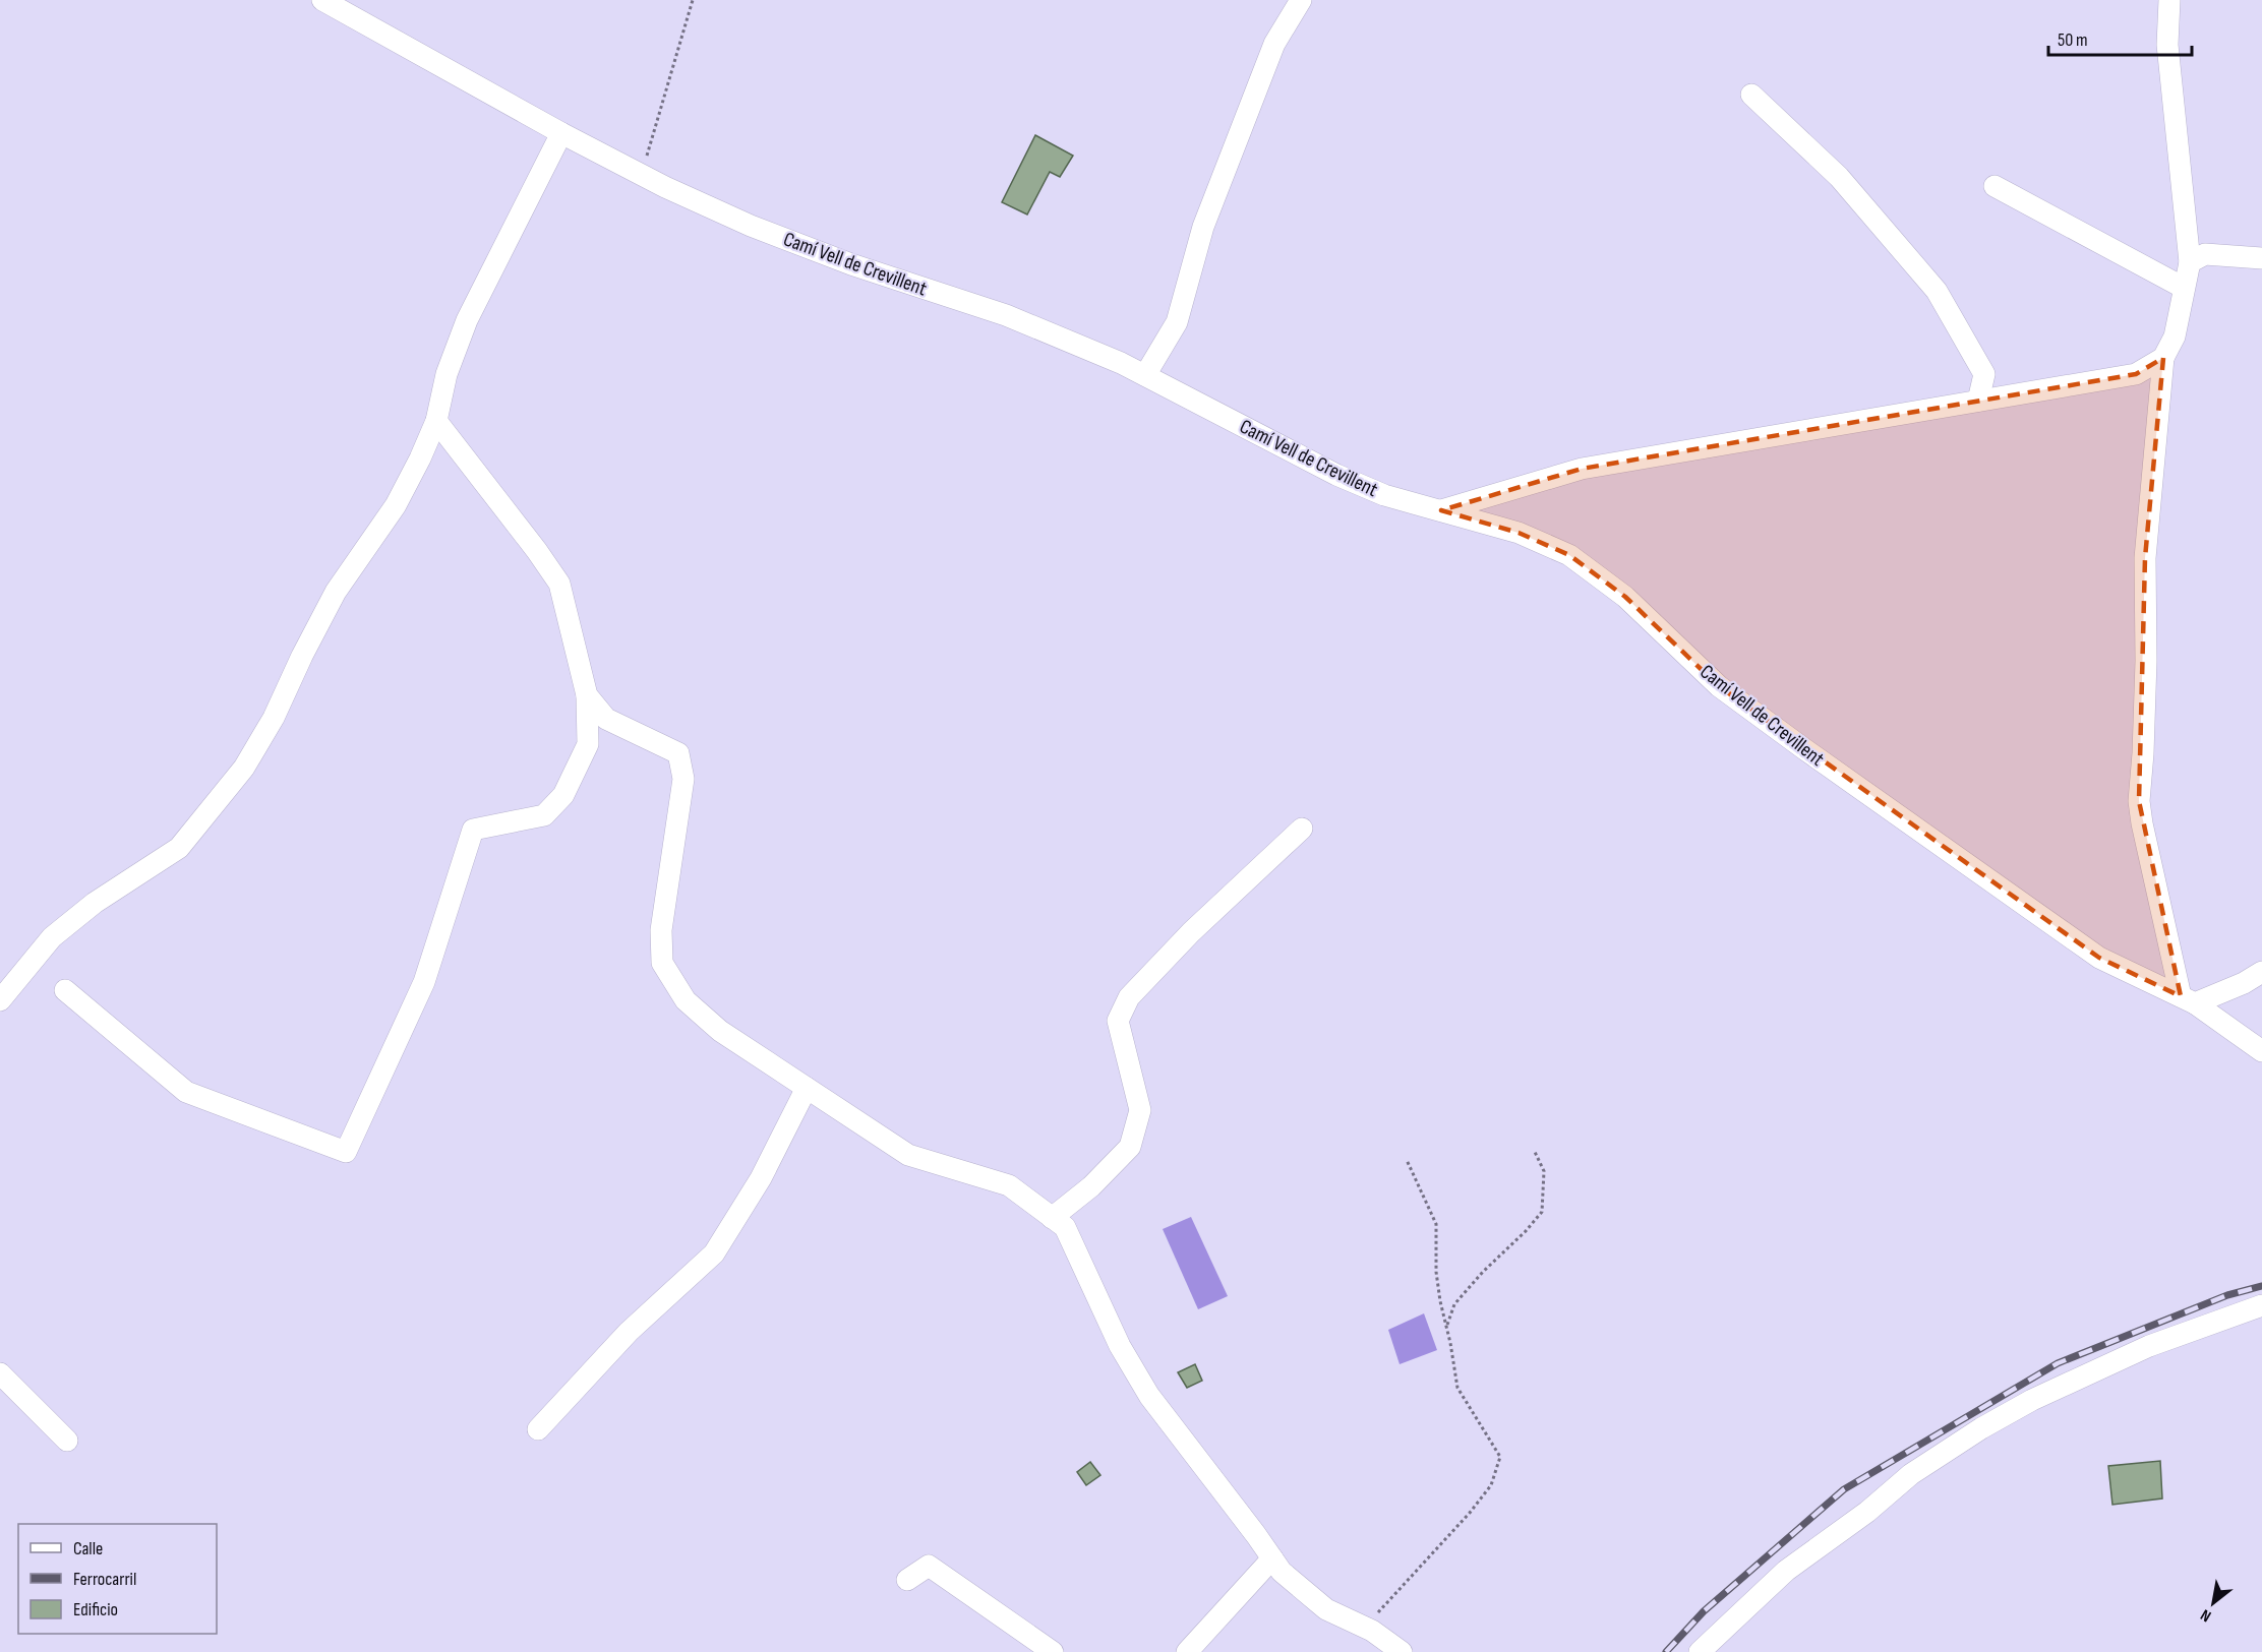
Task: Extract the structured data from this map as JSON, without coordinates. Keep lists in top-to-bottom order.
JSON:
{
  "streets": {
    "street": ["Camí Vell de Crevillent"]
  },
  "legend": ["Calle", "Ferrocarril", "Edificio"],
  "scale_bar": "50 m",
  "north": "bottom left"
}
